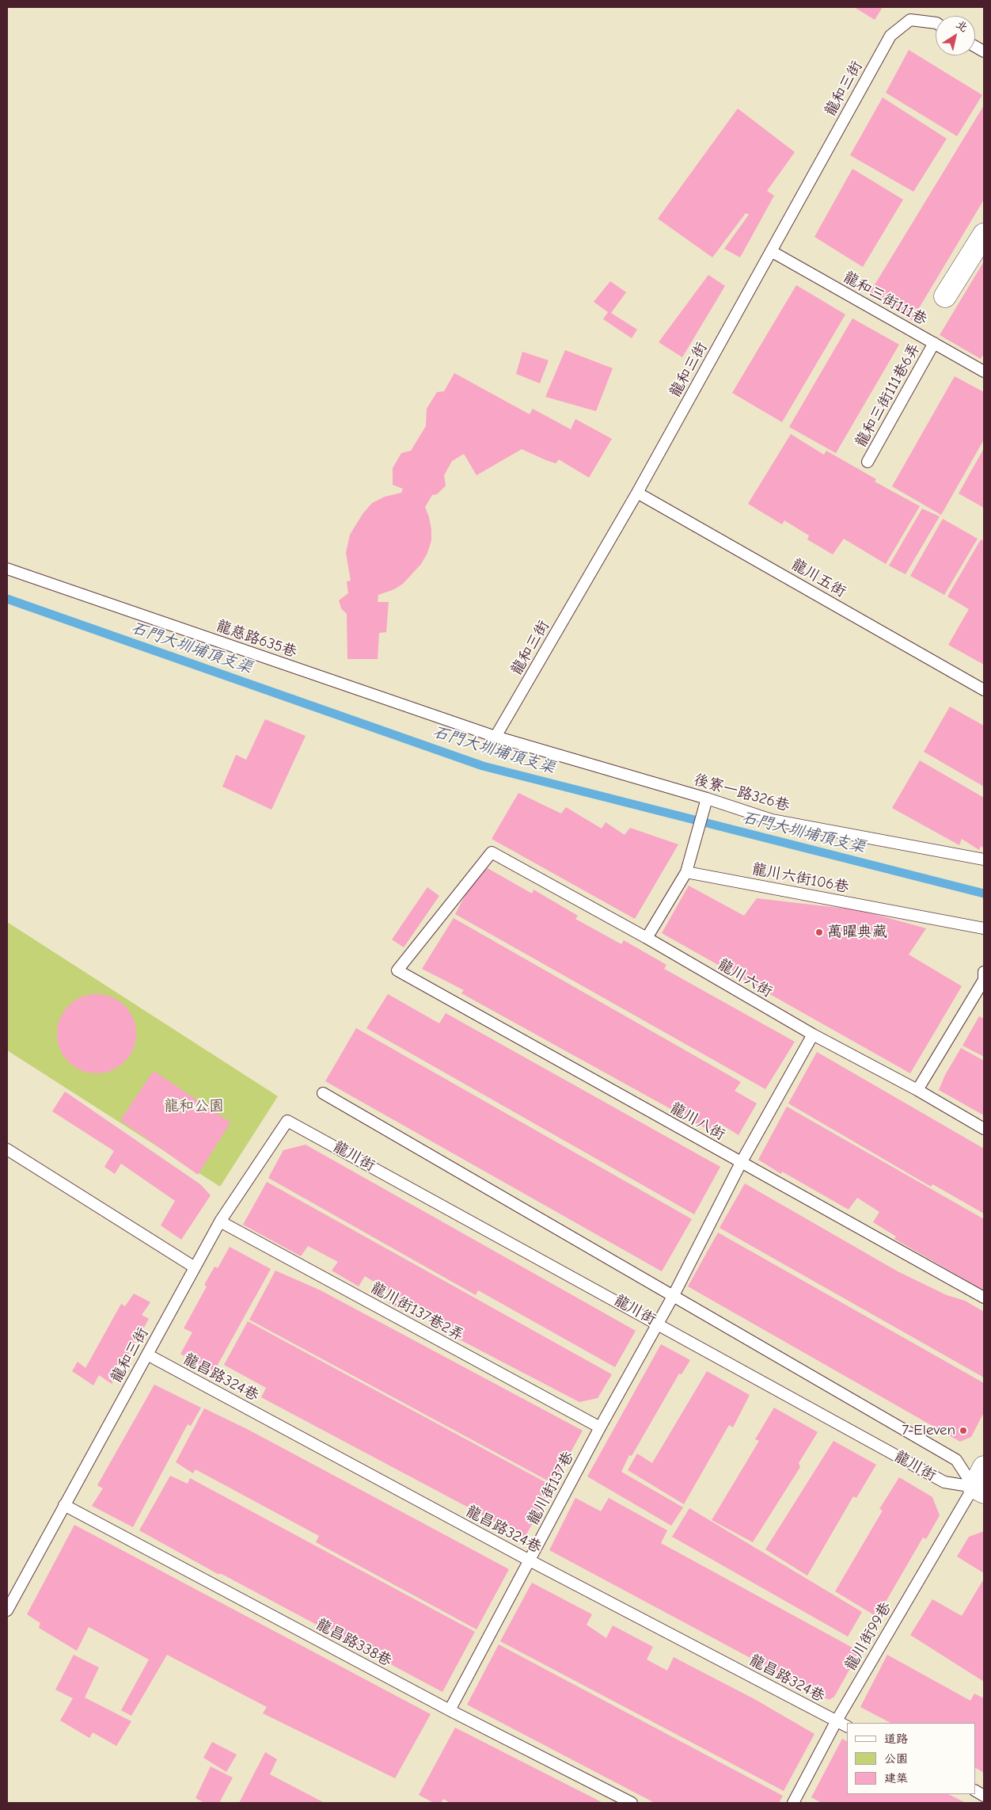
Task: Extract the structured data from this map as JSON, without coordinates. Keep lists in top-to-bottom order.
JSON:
{
  "streets": {
    "lane": [
      "龍和三街",
      "龍和三街111巷",
      "龍和三街111巷6弄",
      "龍川五街",
      "龍慈路635巷",
      "後寮一路326巷",
      "龍川六街106巷",
      "龍川六街",
      "龍川八街",
      "龍川街",
      "龍川街137巷2弄",
      "龍昌路324巷",
      "龍川街137巷",
      "龍川街99巷",
      "龍昌路338巷"
    ]
  },
  "crossings": [
    ["龍和三街", "龍和三街111巷"],
    ["龍和三街", "龍川五街"],
    ["龍和三街", "龍慈路635巷"],
    ["龍和三街", "後寮一路326巷"],
    ["龍和三街", "龍川街"],
    ["龍和三街", "龍川街137巷2弄"],
    ["龍和三街", "龍昌路324巷"],
    ["龍和三街", "龍昌路338巷"],
    ["龍和三街111巷", "龍和三街111巷6弄"],
    ["龍慈路635巷", "後寮一路326巷"],
    ["龍川六街", "龍川八街"],
    ["龍川六街", "龍川街137巷"],
    ["龍川八街", "龍川街137巷"],
    ["龍川街", "龍川街137巷"],
    ["龍川街", "龍川街99巷"],
    ["龍川街137巷2弄", "龍川街137巷"],
    ["龍昌路324巷", "龍川街137巷"],
    ["龍昌路324巷", "龍川街99巷"],
    ["龍川街137巷", "龍昌路338巷"]
  ],
  "water": ["石門大圳埔頂支渠"],
  "parks": ["龍和公園"],
  "places": ["萬曜典藏", "7-Eleven"],
  "legend": ["道路", "公園", "建築"],
  "north": "top right"
}
